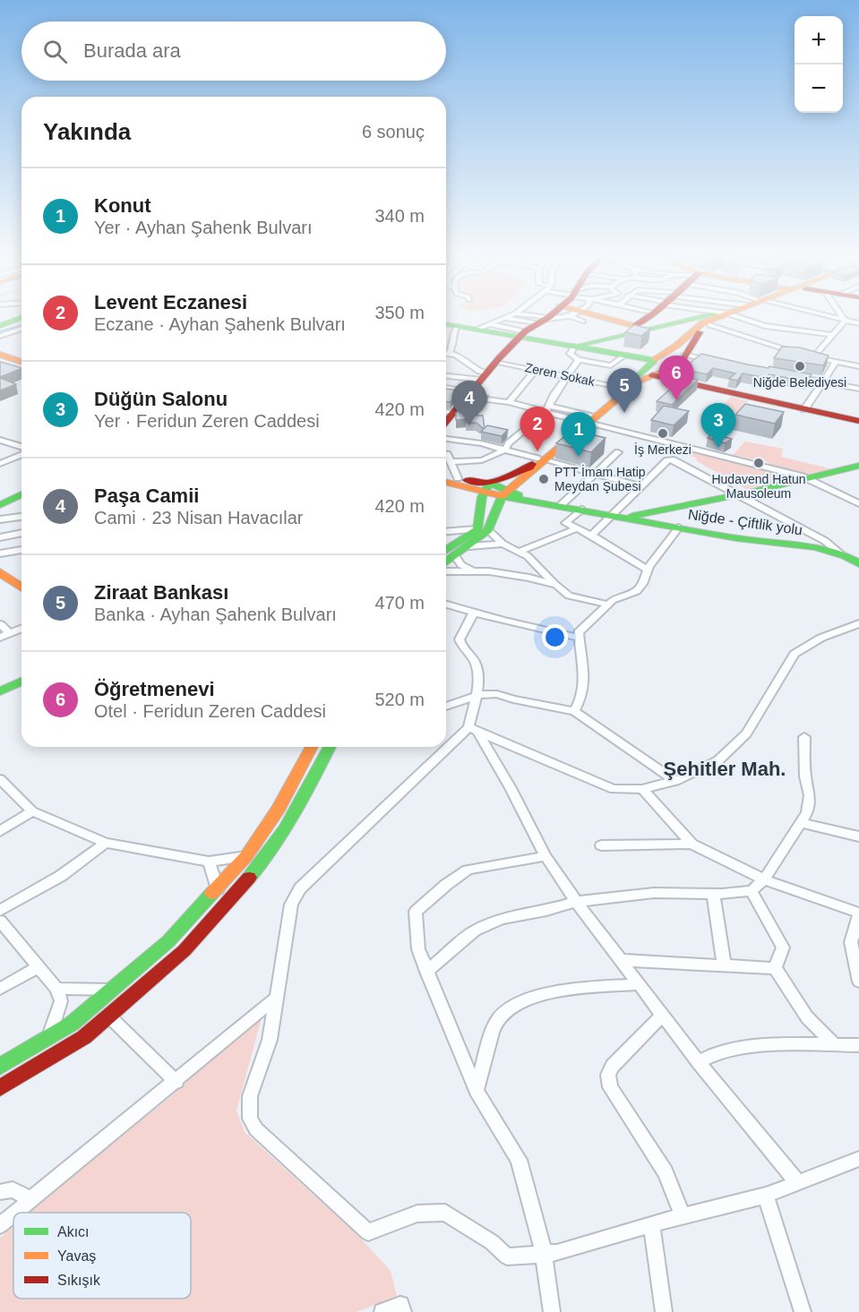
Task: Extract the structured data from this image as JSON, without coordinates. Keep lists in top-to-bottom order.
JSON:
{
  "streets": {
    "main road": ["Niğde - Çiftlik yolu"],
    "street": ["Zeren Sokak"]
  },
  "districts": ["Şehitler Mah."],
  "places": [
    "Niğde Belediyesi",
    "İş Merkezi",
    "Hudavend Hatun Mausoleum",
    "PTT İmam Hatip Meydan Şubesi"
  ],
  "legend": ["Akıcı", "Yavaş", "Sıkışık"],
  "page": {
    "map_buttons": ["+", "−"],
    "search": "Burada ara",
    "heading": ["Yakında", "6 sonuç"],
    "list": [
      {
        "mark": "1",
        "name": "Konut",
        "note": "Yer · Ayhan Şahenk Bulvarı",
        "value": "340 m"
      },
      {
        "mark": "2",
        "name": "Levent Eczanesi",
        "note": "Eczane · Ayhan Şahenk Bulvarı",
        "value": "350 m"
      },
      {
        "mark": "3",
        "name": "Düğün Salonu",
        "note": "Yer · Feridun Zeren Caddesi",
        "value": "420 m"
      },
      {
        "mark": "4",
        "name": "Paşa Camii",
        "note": "Cami · 23 Nisan Havacılar",
        "value": "420 m"
      },
      {
        "mark": "5",
        "name": "Ziraat Bankası",
        "note": "Banka · Ayhan Şahenk Bulvarı",
        "value": "470 m"
      },
      {
        "mark": "6",
        "name": "Öğretmenevi",
        "note": "Otel · Feridun Zeren Caddesi",
        "value": "520 m"
      }
    ],
    "pins": [
      "6",
      "5",
      "4",
      "3",
      "2",
      "1"
    ]
  }
}
